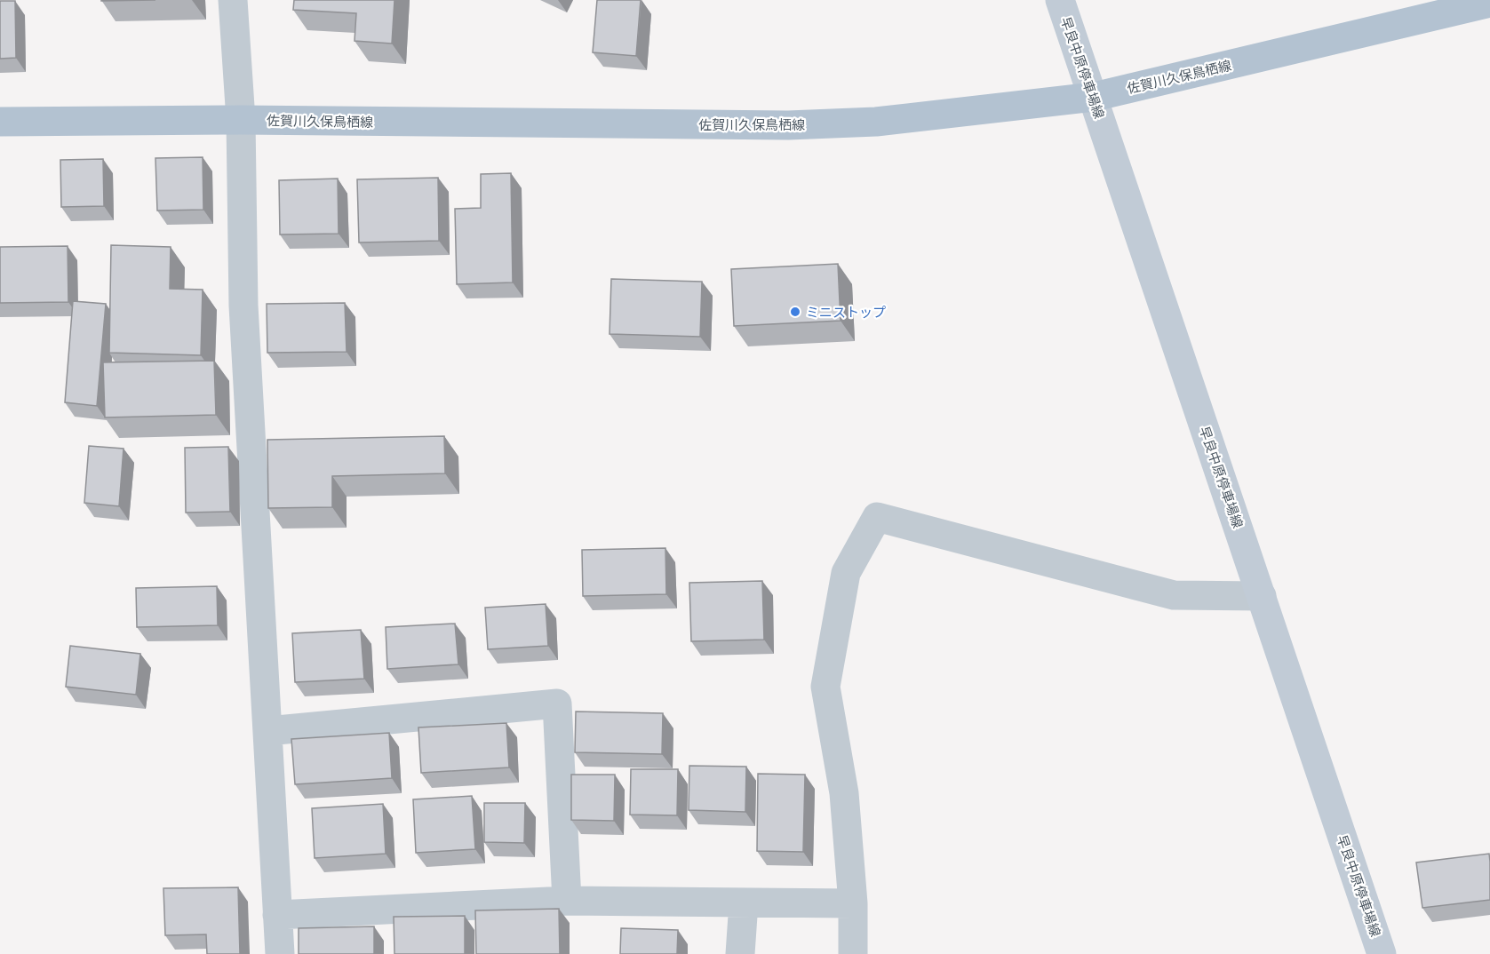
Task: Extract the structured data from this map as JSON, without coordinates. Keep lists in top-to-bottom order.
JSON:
{
  "streets": {
    "main road": ["早良中原停車場線", "佐賀川久保鳥栖線"]
  },
  "crossings": [
    ["早良中原停車場線", "佐賀川久保鳥栖線"]
  ],
  "places": ["ミニストップ"]
}
